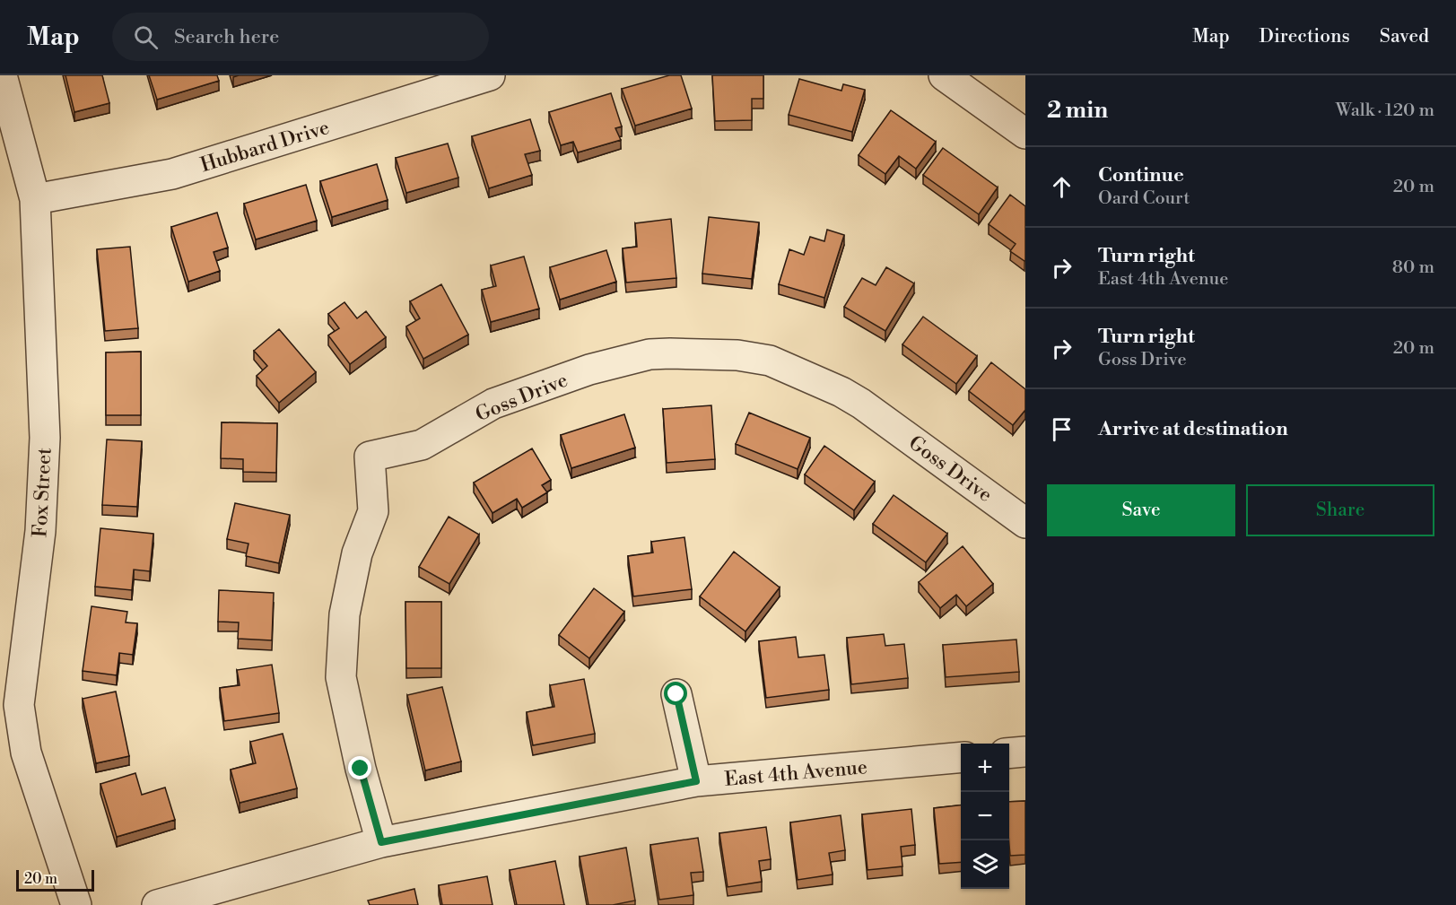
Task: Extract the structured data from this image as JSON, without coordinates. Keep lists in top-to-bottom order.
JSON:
{
  "streets": {
    "street": [
      "Hubbard Drive",
      "Goss Drive",
      "Fox Street",
      "East 4th Avenue"
    ]
  },
  "crossings": [
    ["Hubbard Drive", "Fox Street"],
    ["Goss Drive", "East 4th Avenue"]
  ],
  "scale_bar": "20 m",
  "page": {
    "header": "Map",
    "search": "Search here",
    "nav": ["Map", "Directions", "Saved"],
    "heading": ["2 min", "Walk · 120 m"],
    "list": [
      ["Continue", "Oard Court", "20 m"],
      ["Turn right", "East 4th Avenue", "80 m"],
      ["Turn right", "Goss Drive", "20 m"],
      "Arrive at destination"
    ],
    "buttons": ["Save", "Share"],
    "map_buttons": ["+", "−"],
    "scale": "20 m"
  }
}
